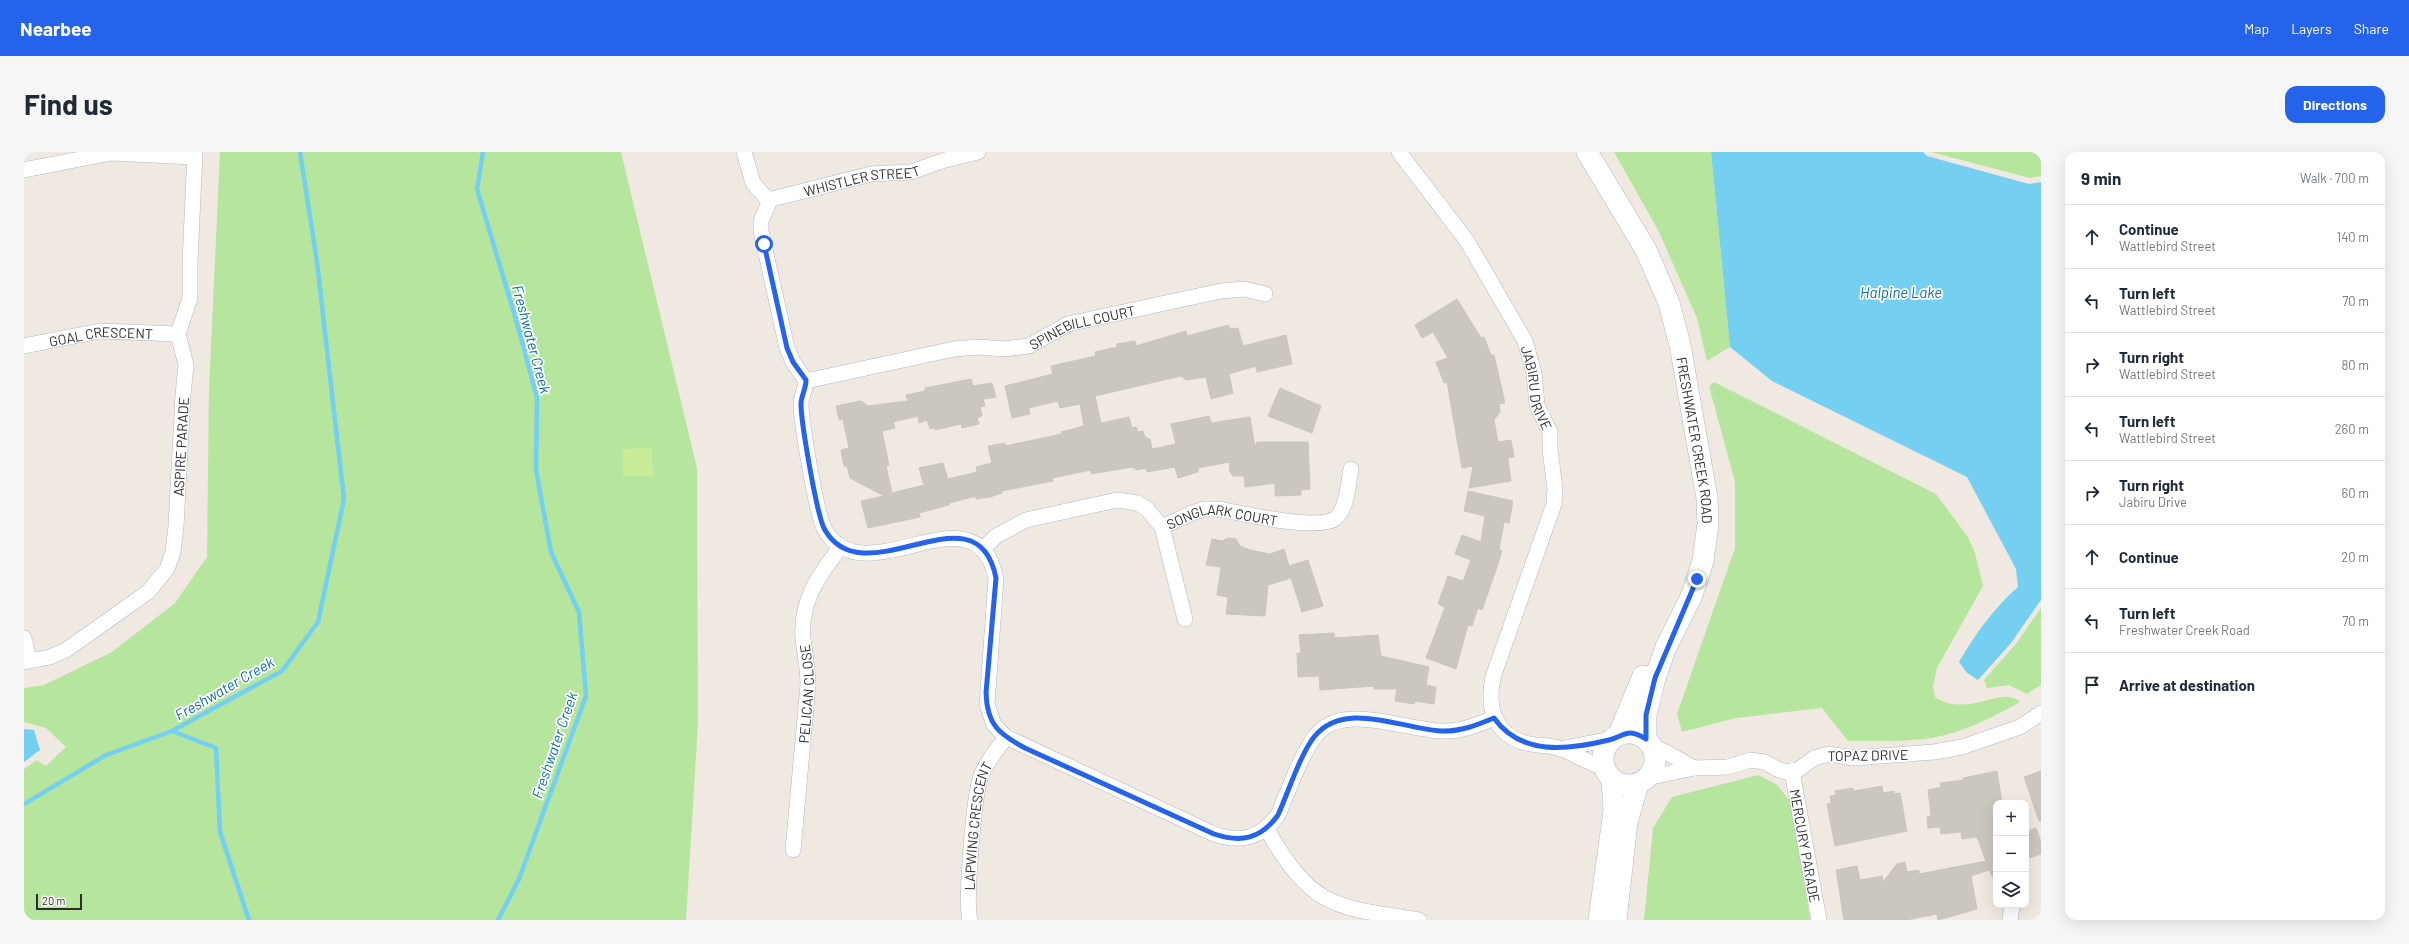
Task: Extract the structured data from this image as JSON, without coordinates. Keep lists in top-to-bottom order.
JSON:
{
  "streets": {
    "main road": ["FRESHWATER CREEK ROAD"],
    "street": [
      "WHISTLER STREET",
      "SPINEBILL COURT",
      "GOAL CRESCENT",
      "JABIRU DRIVE",
      "ASPIRE PARADE",
      "SONGLARK COURT",
      "PELICAN CLOSE",
      "TOPAZ DRIVE",
      "LAPWING CRESCENT",
      "MERCURY PARADE"
    ]
  },
  "crossings": [
    ["GOAL CRESCENT", "ASPIRE PARADE"],
    ["JABIRU DRIVE", "FRESHWATER CREEK ROAD"],
    ["TOPAZ DRIVE", "MERCURY PARADE"]
  ],
  "water": ["Halpine Lake", "Freshwater Creek"],
  "scale_bar": "20 m",
  "page": {
    "header": "Nearbee",
    "nav": ["Map", "Layers", "Share"],
    "buttons": "Directions",
    "title": "Find us",
    "heading": ["9 min", "Walk · 700 m"],
    "list": [
      ["Continue", "Wattlebird Street", "140 m"],
      ["Turn left", "Wattlebird Street", "70 m"],
      ["Turn right", "Wattlebird Street", "80 m"],
      ["Turn left", "Wattlebird Street", "260 m"],
      ["Turn right", "Jabiru Drive", "60 m"],
      ["Continue", "20 m"],
      ["Turn left", "Freshwater Creek Road", "70 m"],
      "Arrive at destination"
    ],
    "map_buttons": ["+", "−"],
    "scale": "20 m"
  }
}
